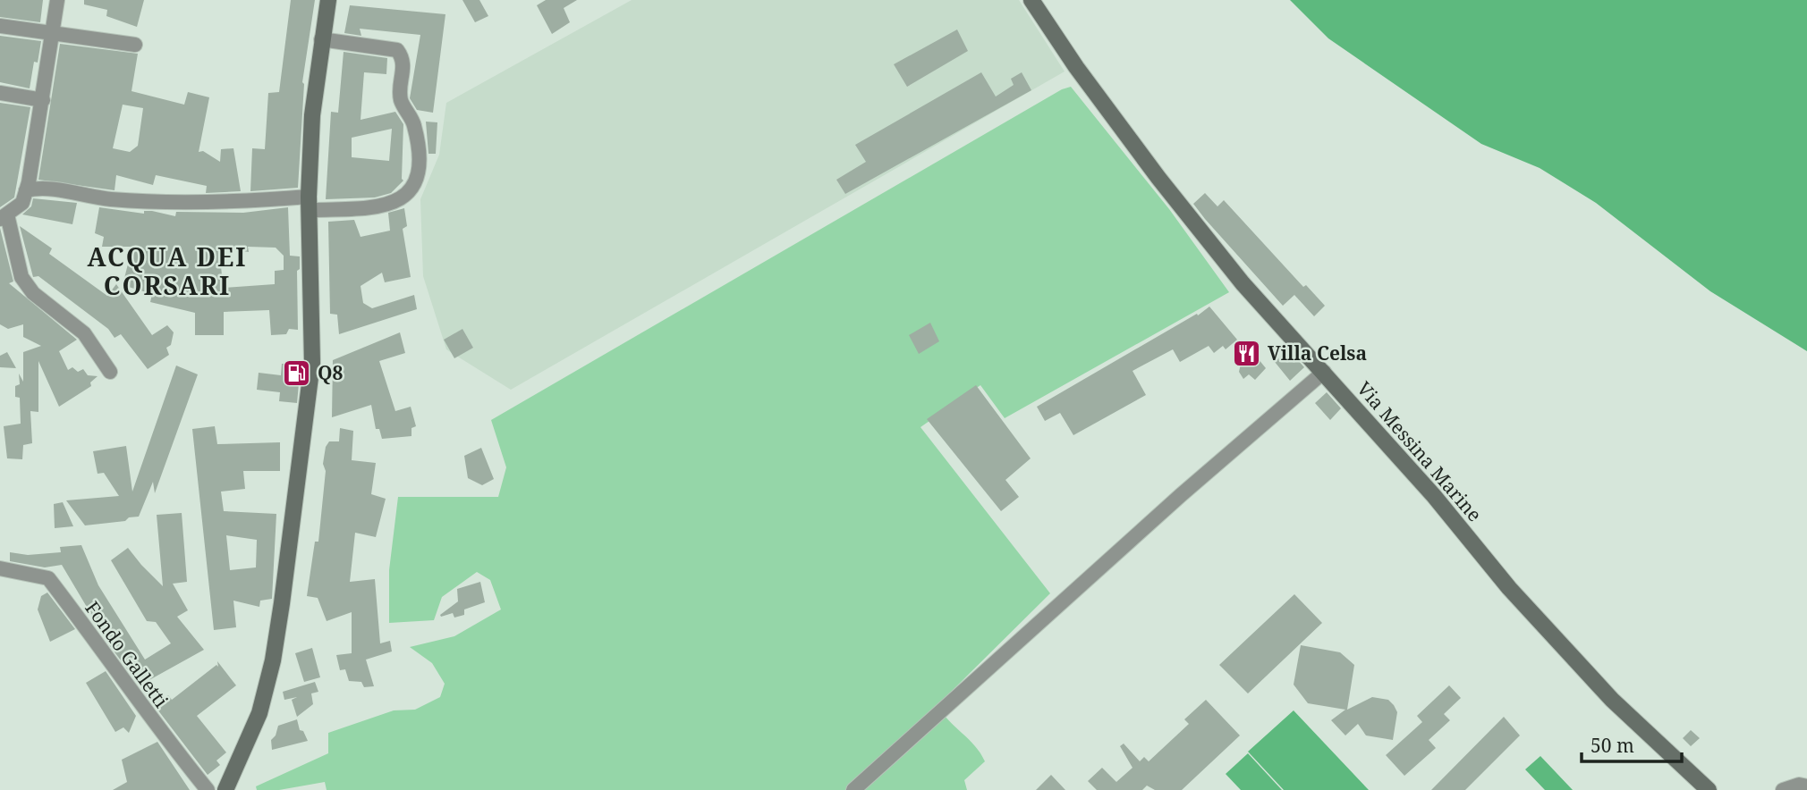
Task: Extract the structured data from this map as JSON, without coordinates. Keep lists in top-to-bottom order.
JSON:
{
  "streets": {
    "main road": ["Via Messina Marine"],
    "street": ["Fondo Galletti"]
  },
  "districts": ["ACQUA DEI CORSARI"],
  "places": {
    "restaurant": ["Villa Celsa"],
    "fuel station": ["Q8"]
  },
  "scale_bar": "50 m"
}
